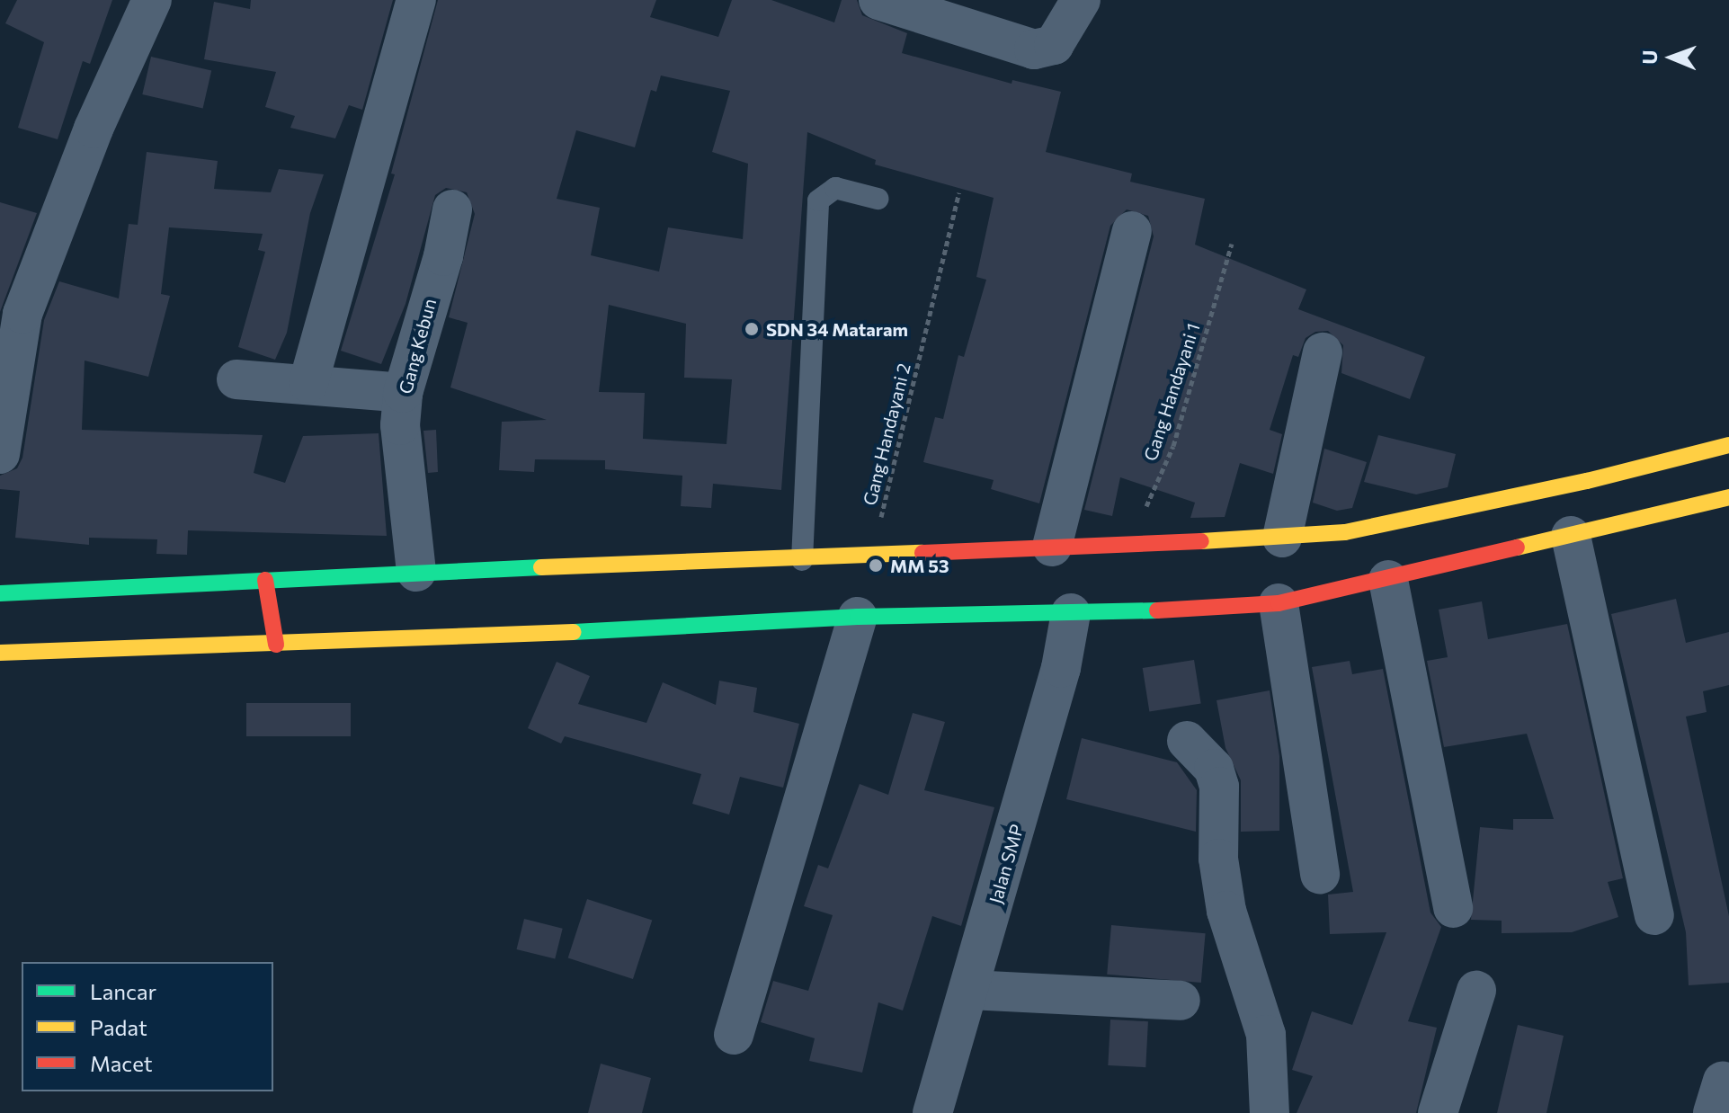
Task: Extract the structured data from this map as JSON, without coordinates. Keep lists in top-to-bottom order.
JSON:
{
  "streets": {
    "street": ["Gang Kebun", "Jalan SMP"],
    "path": ["Gang Handayani 1", "Gang Handayani 2"]
  },
  "places": ["SDN 34 Mataram", "MM 53"],
  "legend": ["Lancar", "Padat", "Macet"],
  "north": "left"
}
